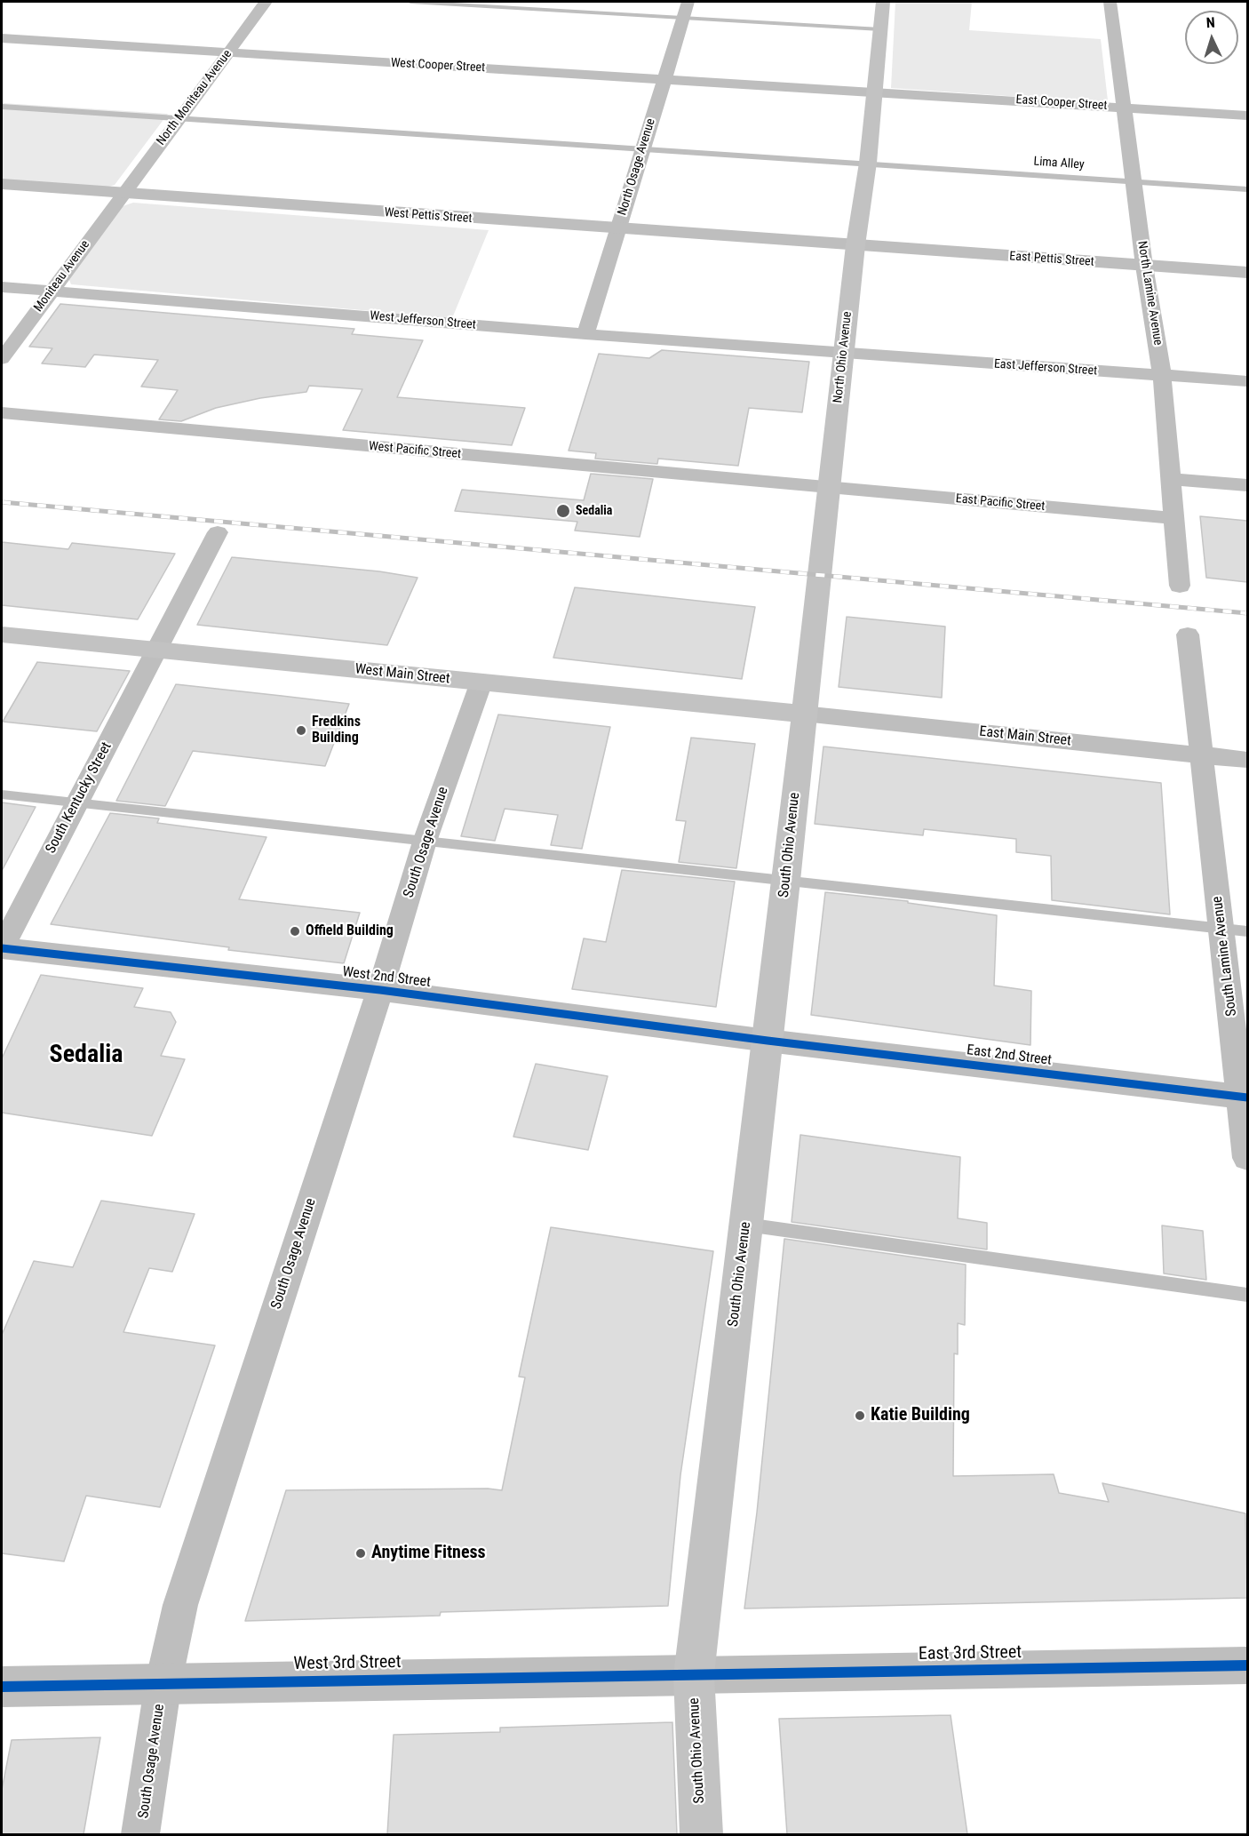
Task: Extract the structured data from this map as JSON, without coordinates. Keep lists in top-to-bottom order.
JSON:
{
  "streets": {
    "main road": ["North Ohio Avenue", "West Main Street", "South Ohio Avenue"],
    "street": [
      "West Cooper Street",
      "North Moniteau Avenue",
      "East Cooper Street",
      "North Osage Avenue",
      "West Pettis Street",
      "East Pettis Street",
      "Moniteau Avenue",
      "North Lamine Avenue",
      "West Jefferson Street",
      "East Jefferson Street",
      "West Pacific Street",
      "East Pacific Street",
      "East Main Street",
      "South Kentucky Street",
      "South Osage Avenue",
      "South Lamine Avenue",
      "West 2nd Street",
      "East 2nd Street",
      "East 3rd Street",
      "West 3rd Street"
    ],
    "lane": ["Lima Alley"]
  },
  "crossings": [
    ["West Cooper Street", "North Moniteau Avenue"],
    ["West Cooper Street", "East Cooper Street"],
    ["West Cooper Street", "North Osage Avenue"],
    ["West Cooper Street", "North Ohio Avenue"],
    ["North Moniteau Avenue", "Lima Alley"],
    ["North Moniteau Avenue", "West Pettis Street"],
    ["North Moniteau Avenue", "Moniteau Avenue"],
    ["East Cooper Street", "North Lamine Avenue"],
    ["East Cooper Street", "North Ohio Avenue"],
    ["Lima Alley", "North Osage Avenue"],
    ["Lima Alley", "North Lamine Avenue"],
    ["Lima Alley", "North Ohio Avenue"],
    ["North Osage Avenue", "West Pettis Street"],
    ["North Osage Avenue", "West Jefferson Street"],
    ["West Pettis Street", "East Pettis Street"],
    ["West Pettis Street", "Moniteau Avenue"],
    ["West Pettis Street", "North Ohio Avenue"],
    ["East Pettis Street", "North Lamine Avenue"],
    ["East Pettis Street", "North Ohio Avenue"],
    ["Moniteau Avenue", "West Jefferson Street"],
    ["North Lamine Avenue", "East Jefferson Street"],
    ["North Lamine Avenue", "East Pacific Street"],
    ["West Jefferson Street", "North Ohio Avenue"],
    ["West Jefferson Street", "East Jefferson Street"],
    ["North Ohio Avenue", "East Jefferson Street"],
    ["North Ohio Avenue", "West Pacific Street"],
    ["North Ohio Avenue", "East Pacific Street"],
    ["North Ohio Avenue", "West Main Street"],
    ["North Ohio Avenue", "East Main Street"],
    ["North Ohio Avenue", "South Ohio Avenue"],
    ["West Pacific Street", "East Pacific Street"],
    ["West Main Street", "East Main Street"],
    ["West Main Street", "South Kentucky Street"],
    ["West Main Street", "South Osage Avenue"],
    ["West Main Street", "South Ohio Avenue"],
    ["East Main Street", "South Ohio Avenue"],
    ["East Main Street", "South Lamine Avenue"],
    ["South Kentucky Street", "West 2nd Street"],
    ["South Osage Avenue", "West 2nd Street"],
    ["South Osage Avenue", "West 3rd Street"],
    ["South Ohio Avenue", "West 2nd Street"],
    ["South Ohio Avenue", "East 2nd Street"],
    ["South Ohio Avenue", "East 3rd Street"],
    ["South Ohio Avenue", "West 3rd Street"],
    ["South Lamine Avenue", "East 2nd Street"],
    ["West 2nd Street", "East 2nd Street"],
    ["East 3rd Street", "West 3rd Street"]
  ],
  "districts": ["Sedalia"],
  "places": [
    "Sedalia",
    "Fredkins Building",
    "Offield Building",
    "Katie Building",
    "Anytime Fitness"
  ],
  "north": "top"
}
